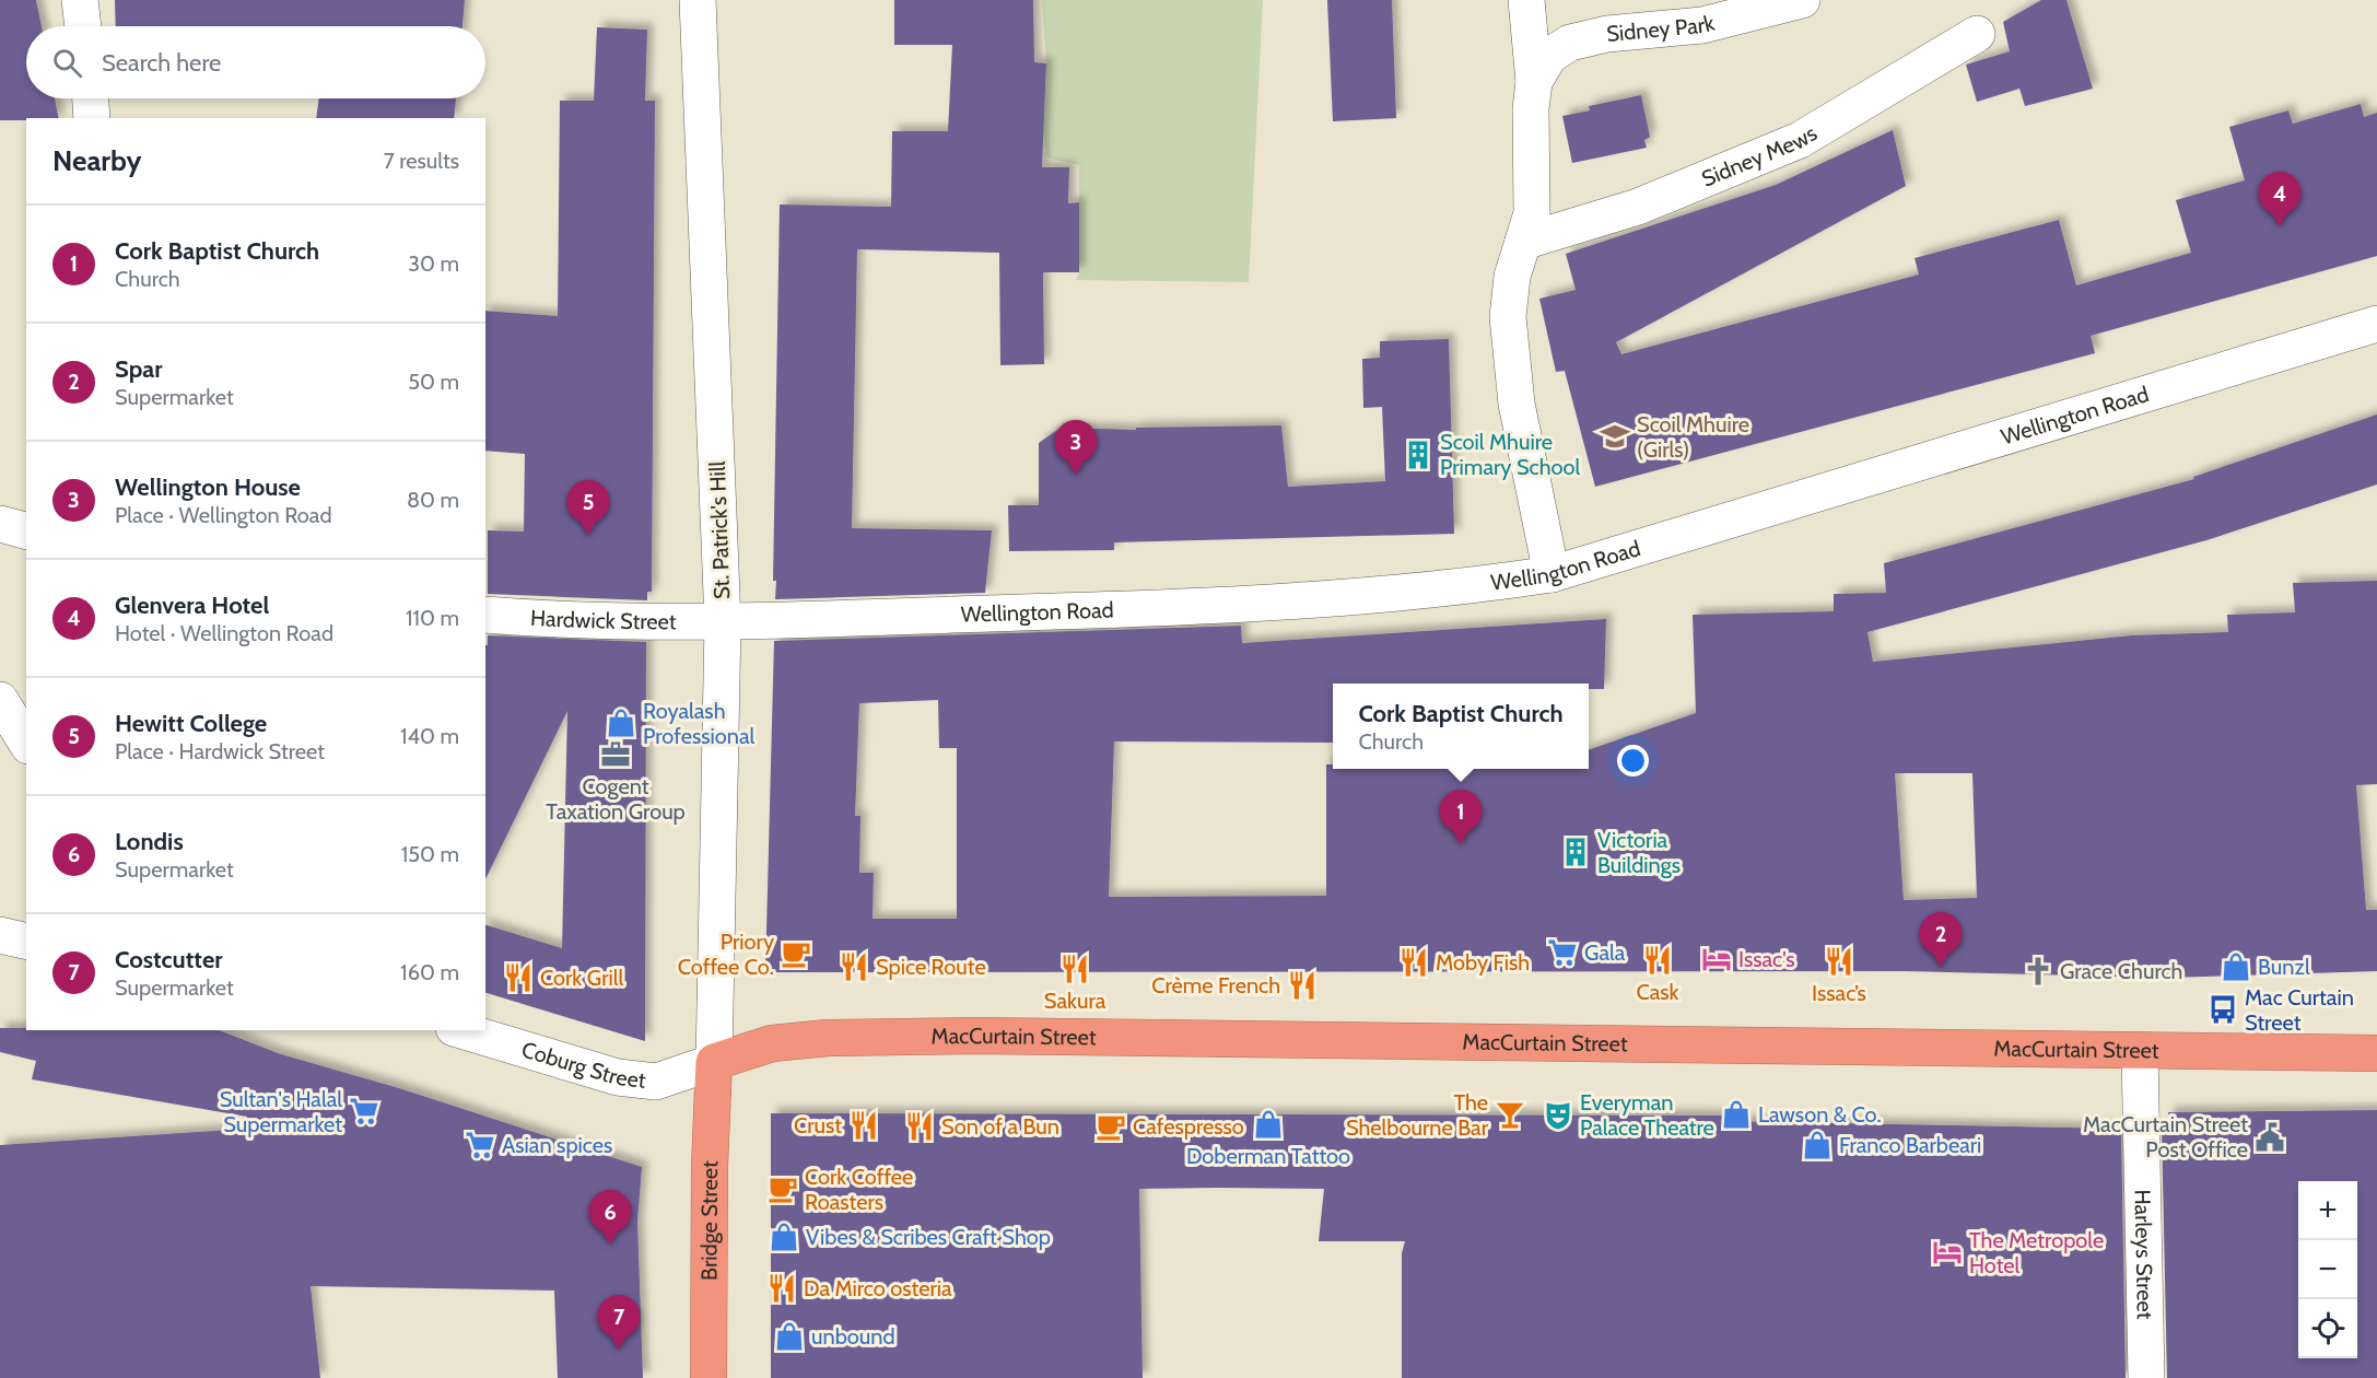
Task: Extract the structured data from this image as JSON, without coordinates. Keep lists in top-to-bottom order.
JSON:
{
  "streets": {
    "highway": ["MacCurtain Street", "Bridge Street"],
    "street": [
      "Sidney Park",
      "Sidney Mews",
      "Wellington Road",
      "St. Patrick's Hill",
      "Hardwick Street",
      "Coburg Street",
      "Harleys Street"
    ]
  },
  "crossings": [
    ["Wellington Road", "St. Patrick's Hill"],
    ["Wellington Road", "Hardwick Street"],
    ["St. Patrick's Hill", "Hardwick Street"],
    ["St. Patrick's Hill", "MacCurtain Street"],
    ["St. Patrick's Hill", "Coburg Street"],
    ["St. Patrick's Hill", "Bridge Street"],
    ["MacCurtain Street", "Coburg Street"],
    ["MacCurtain Street", "Bridge Street"],
    ["MacCurtain Street", "Harleys Street"],
    ["Coburg Street", "Bridge Street"]
  ],
  "places": {
    "school or university": ["Scoil Mhuire (Girls)"],
    "building": ["Scoil Mhuire Primary School", "Victoria Buildings"],
    "shop": [
      "Royalash Professional",
      "Bunzl",
      "Lawson & Co.",
      "Doberman Tattoo",
      "Franco Barbeari",
      "Vibes & Scribes Craft Shop",
      "unbound"
    ],
    "office": ["Cogent Taxation Group"],
    "supermarket": ["Gala", "Sultan's Halal Supermarket", "Asian spices"],
    "cafe": ["Priory Coffee Co.", "Cafespresso", "Cork Coffee Roasters"],
    "hotel": ["Issac's", "The Metropole Hotel"],
    "restaurant": [
      "Cask",
      "Issac’s",
      "Moby Fish",
      "Spice Route",
      "Sakura",
      "Cork Grill",
      "Crème French",
      "Crust",
      "Son of a Bun",
      "Da Mirco osteria"
    ],
    "church": ["Grace Church"],
    "bus stop": ["Mac Curtain Street"],
    "bar": ["The Shelbourne Bar"],
    "theatre": ["Everyman Palace Theatre"],
    "public building": ["MacCurtain Street Post Office"]
  },
  "page": {
    "search": "Search here",
    "heading": ["Nearby", "7 results"],
    "pins": [
      "4",
      "3",
      "5",
      "1",
      "2",
      "6",
      "7"
    ],
    "list": [
      {
        "mark": "1",
        "name": "Cork Baptist Church",
        "note": "Church",
        "value": "30 m"
      },
      {
        "mark": "2",
        "name": "Spar",
        "note": "Supermarket",
        "value": "50 m"
      },
      {
        "mark": "3",
        "name": "Wellington House",
        "note": "Place · Wellington Road",
        "value": "80 m"
      },
      {
        "mark": "4",
        "name": "Glenvera Hotel",
        "note": "Hotel · Wellington Road",
        "value": "110 m"
      },
      {
        "mark": "5",
        "name": "Hewitt College",
        "note": "Place · Hardwick Street",
        "value": "140 m"
      },
      {
        "mark": "6",
        "name": "Londis",
        "note": "Supermarket",
        "value": "150 m"
      },
      {
        "mark": "7",
        "name": "Costcutter",
        "note": "Supermarket",
        "value": "160 m"
      }
    ],
    "popup": ["Cork Baptist Church", "Church"],
    "map_buttons": ["+", "−"]
  }
}
